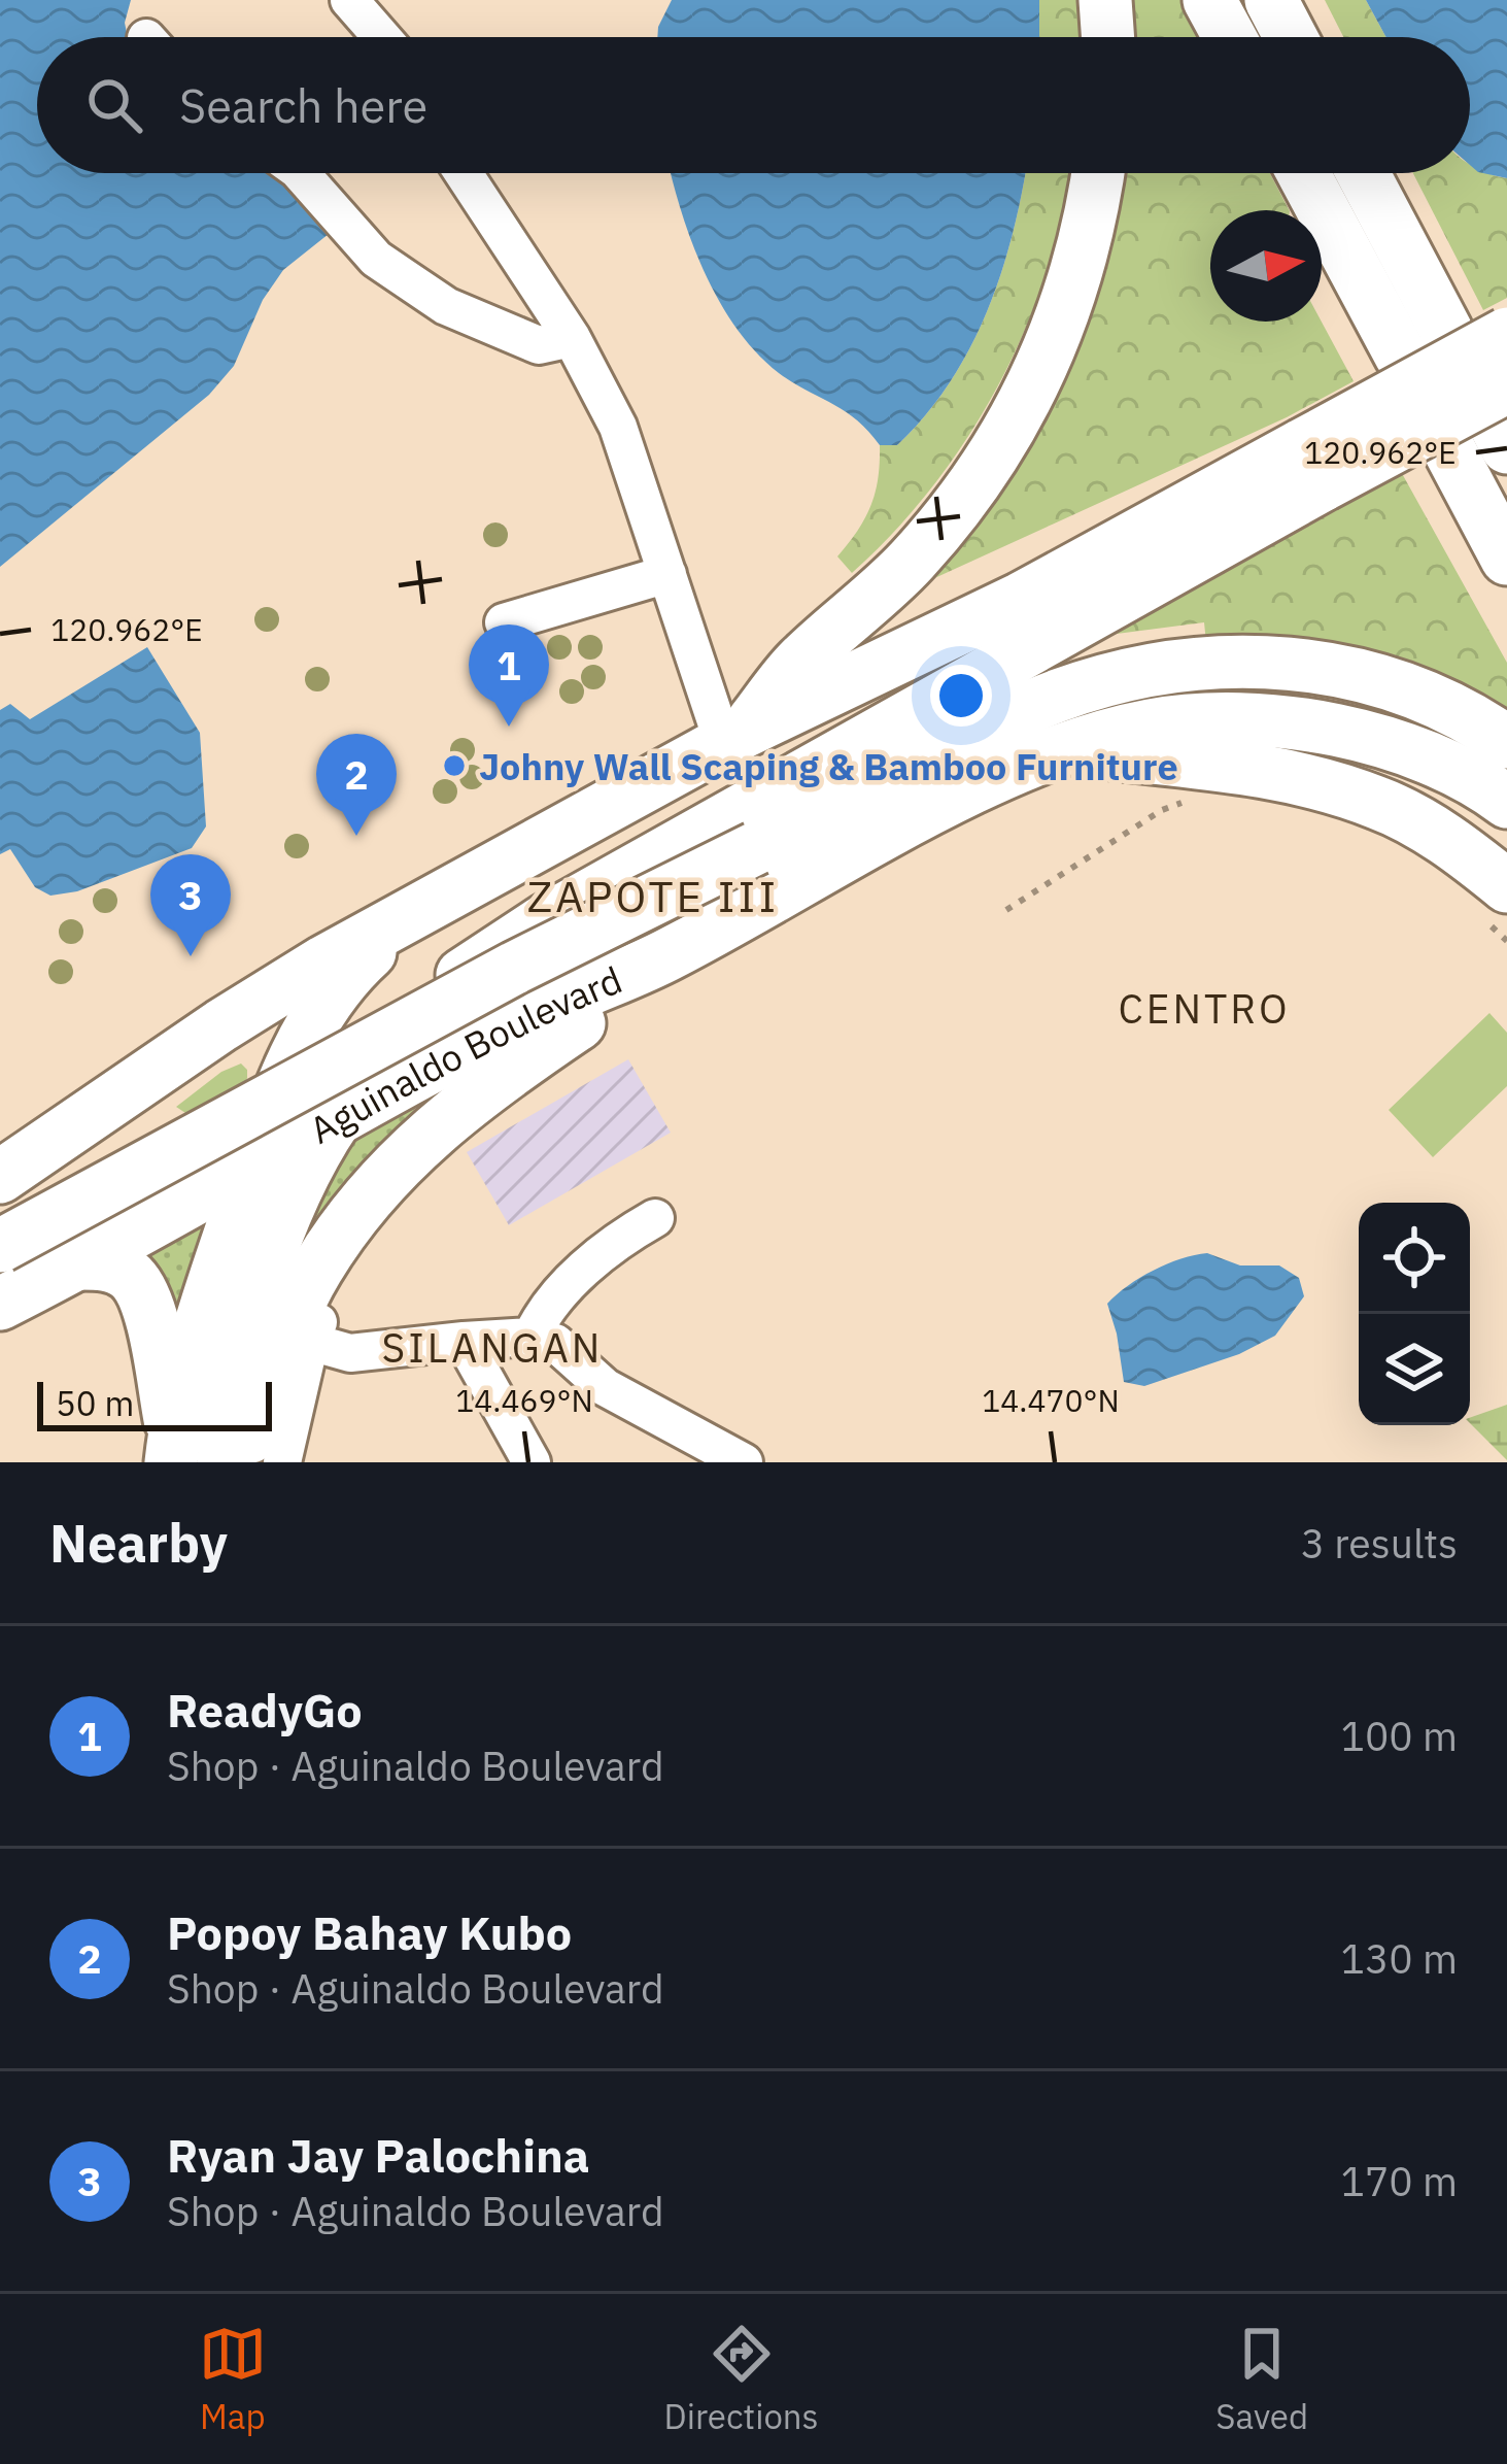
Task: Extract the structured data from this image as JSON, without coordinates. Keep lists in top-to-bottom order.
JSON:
{
  "streets": {
    "highway": ["Aguinaldo Boulevard"]
  },
  "districts": ["ZAPOTE III", "CENTRO", "SILANGAN"],
  "places": ["Johny Wall Scaping & Bamboo Furniture"],
  "scale_bar": "50 m",
  "north": "right",
  "page": {
    "search": "Search here",
    "pins": ["1", "2", "3"],
    "scale": "50 m",
    "heading": ["Nearby", "3 results"],
    "list": [
      {
        "mark": "1",
        "name": "ReadyGo",
        "note": "Shop · Aguinaldo Boulevard",
        "value": "100 m"
      },
      {
        "mark": "2",
        "name": "Popoy Bahay Kubo",
        "note": "Shop · Aguinaldo Boulevard",
        "value": "130 m"
      },
      {
        "mark": "3",
        "name": "Ryan Jay Palochina",
        "note": "Shop · Aguinaldo Boulevard",
        "value": "170 m"
      }
    ],
    "nav": ["Map", "Directions", "Saved"]
  },
  "coordinates": ["120.962°E", "14.469°N", "14.470°N"]
}
